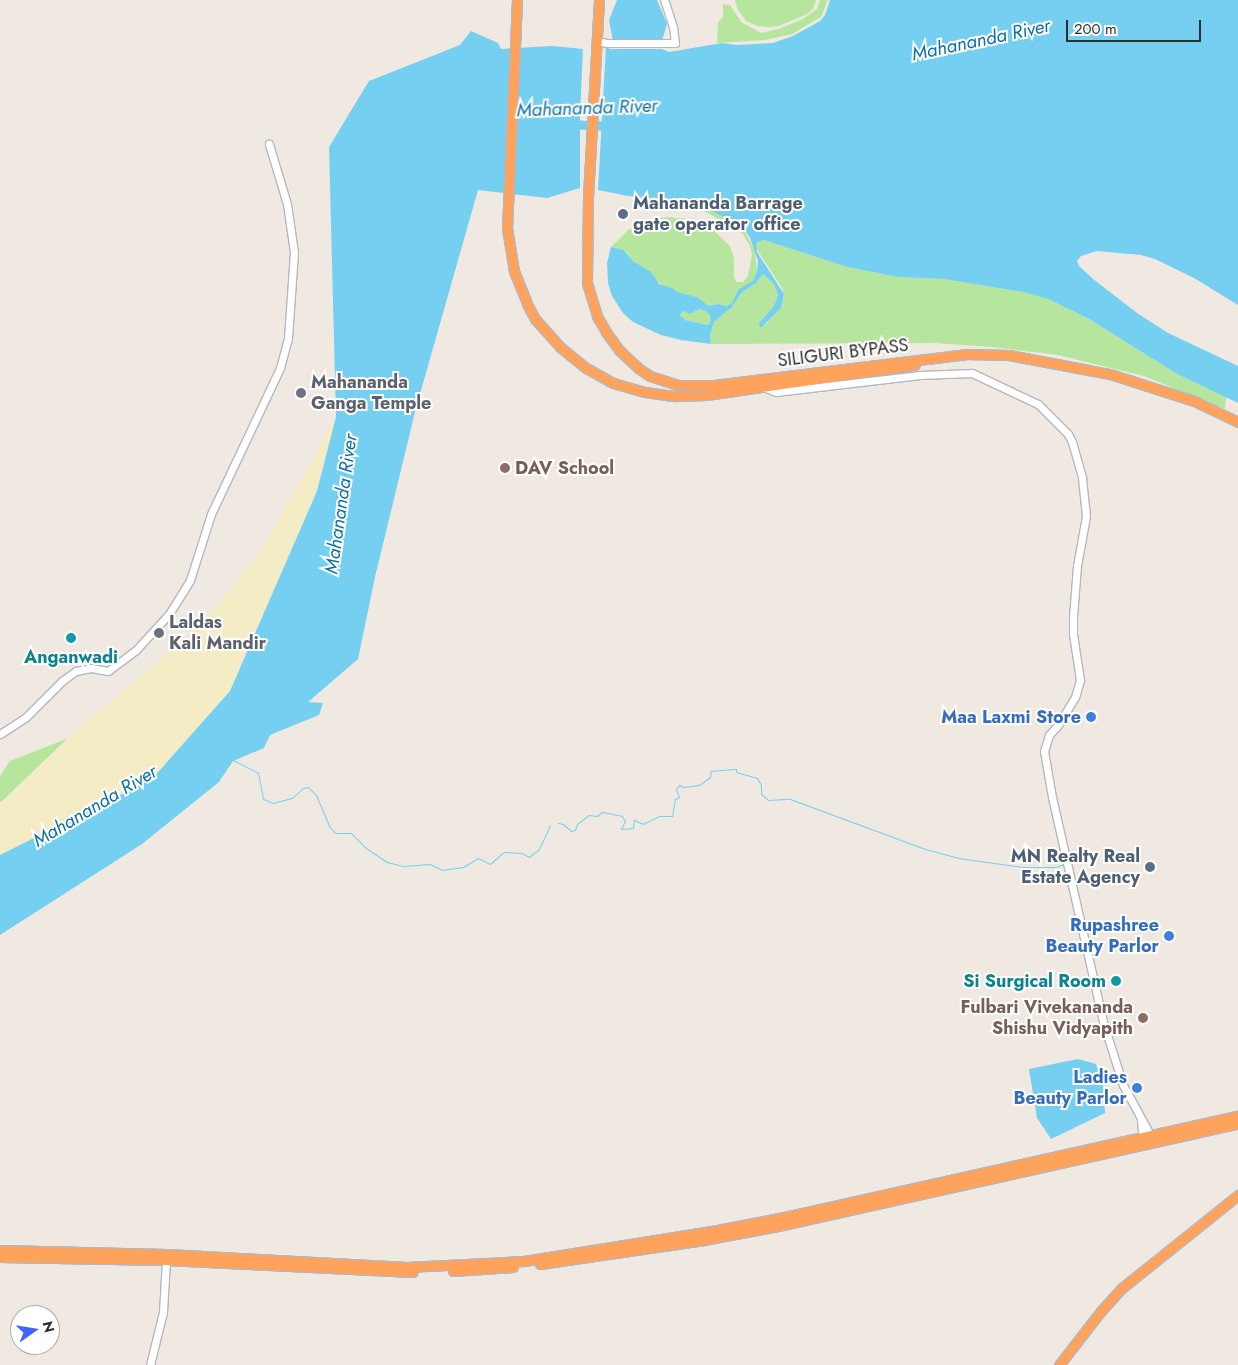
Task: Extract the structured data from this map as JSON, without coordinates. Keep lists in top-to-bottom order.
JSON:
{
  "streets": {
    "highway": ["SILIGURI BYPASS"]
  },
  "water": ["Mahananda River"],
  "places": [
    "Mahananda Barrage gate operator office",
    "Mahananda Ganga Temple",
    "DAV School",
    "Laldas Kali Mandir",
    "Anganwadi",
    "Maa Laxmi Store",
    "MN Realty Real Estate Agency",
    "Rupashree Beauty Parlor",
    "Si Surgical Room",
    "Fulbari Vivekananda Shishu Vidyapith",
    "Ladies Beauty Parlor"
  ],
  "scale_bar": "200 m",
  "north": "right"
}
